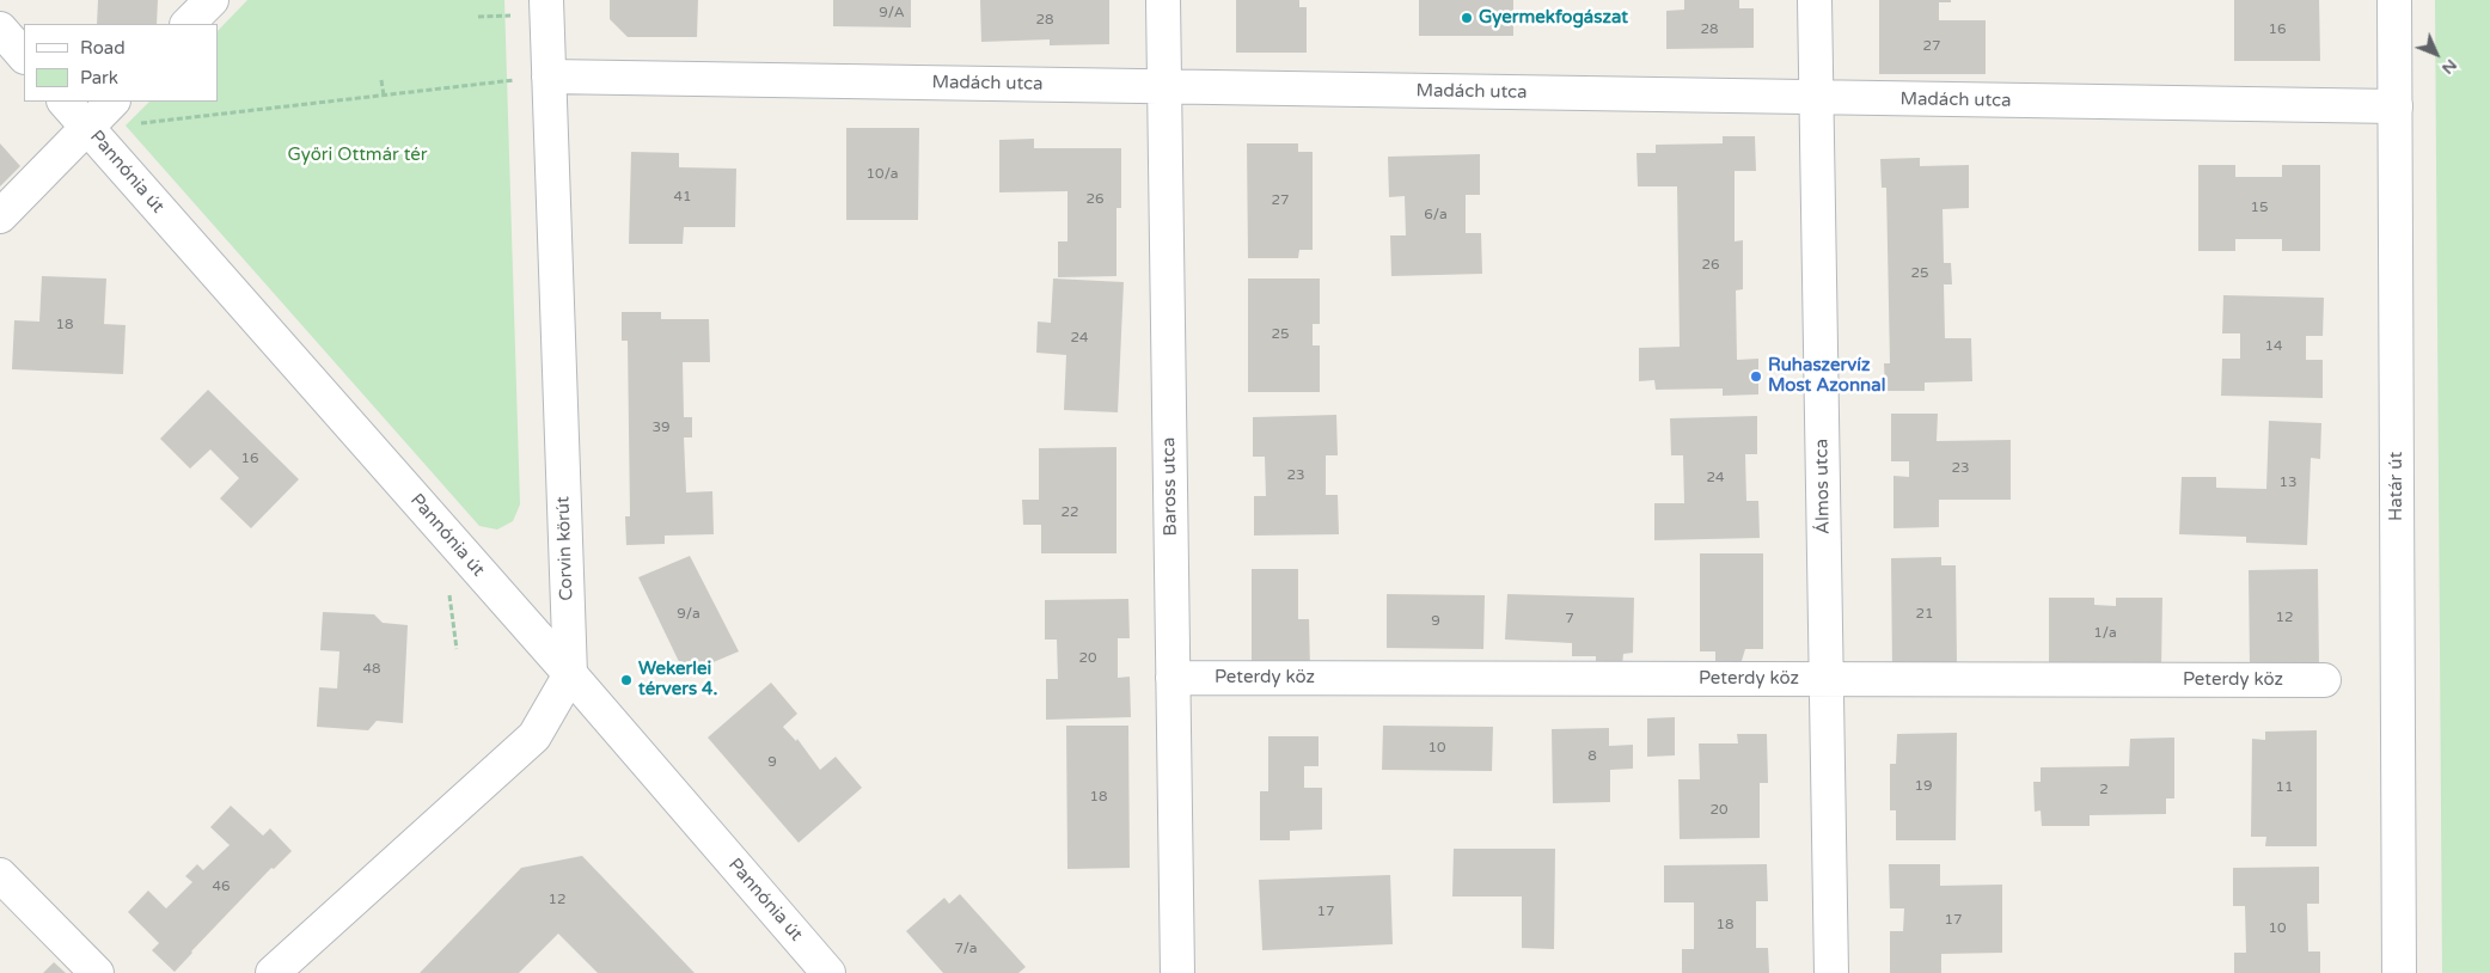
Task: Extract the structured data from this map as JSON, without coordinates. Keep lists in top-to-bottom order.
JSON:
{
  "streets": {
    "street": [
      "Madách utca",
      "Pannónia út",
      "Baross utca",
      "Álmos utca",
      "Határ út",
      "Corvin körút",
      "Peterdy köz"
    ]
  },
  "crossings": [
    ["Madách utca", "Baross utca"],
    ["Madách utca", "Álmos utca"],
    ["Madách utca", "Határ út"],
    ["Madách utca", "Corvin körút"],
    ["Pannónia út", "Corvin körút"],
    ["Baross utca", "Peterdy köz"],
    ["Álmos utca", "Peterdy köz"]
  ],
  "parks": ["Győri Ottmár tér"],
  "places": ["Gyermekfogászat", "Ruhaszervíz Most Azonnal", "Wekerlei térvers 4."],
  "house_numbers": [
    "9/A",
    "28",
    "28",
    "16",
    "27",
    "10/a",
    "41",
    "26",
    "27",
    "15",
    "6/a",
    "26",
    "25",
    "18",
    "25",
    "24",
    "14",
    "39",
    "16",
    "23",
    "23",
    "24",
    "13",
    "22",
    "9/a",
    "21",
    "12",
    "7",
    "9",
    "1/a",
    "20",
    "48",
    "10",
    "8",
    "9",
    "19",
    "11",
    "2",
    "18",
    "20",
    "46",
    "12",
    "17",
    "17",
    "18",
    "10",
    "7/a"
  ],
  "legend": ["Road", "Park"],
  "north": "bottom right"
}
